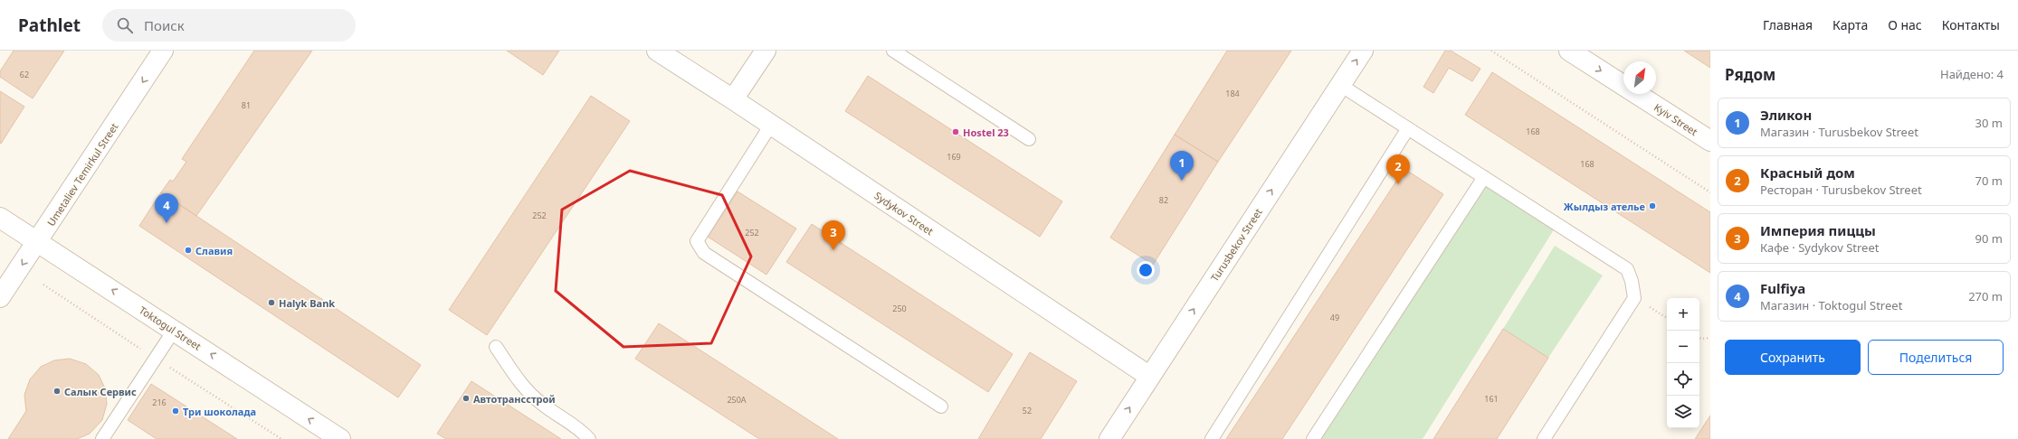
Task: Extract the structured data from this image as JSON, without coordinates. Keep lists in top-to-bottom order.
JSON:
{
  "streets": {
    "street": [
      "Kyiv Street",
      "Umetaliev Temirkul Street",
      "Sydykov Street",
      "Turusbekov Street",
      "Toktogul Street"
    ]
  },
  "crossings": [
    ["Umetaliev Temirkul Street", "Toktogul Street"],
    ["Sydykov Street", "Turusbekov Street"]
  ],
  "one_way": [
    "Kyiv Street",
    "Umetaliev Temirkul Street",
    "Turusbekov Street",
    "Toktogul Street"
  ],
  "places": [
    "Hostel 23",
    "Жылдыз ателье",
    "Славия",
    "Halyk Bank",
    "Салык Сервис",
    "Автотрансстрой",
    "Три шоколада"
  ],
  "house_numbers": [
    "62",
    "184",
    "81",
    "168",
    "169",
    "168",
    "82",
    "252",
    "252",
    "250",
    "49",
    "161",
    "250А",
    "216",
    "52"
  ],
  "north": "top right",
  "page": {
    "header": "Pathlet",
    "search": "Поиск",
    "nav": [
      "Главная",
      "Карта",
      "О нас",
      "Контакты"
    ],
    "heading": ["Рядом", "Найдено: 4"],
    "list": [
      {
        "mark": "1",
        "name": "Эликон",
        "note": "Магазин · Turusbekov Street",
        "value": "30 m"
      },
      {
        "mark": "2",
        "name": "Красный дом",
        "note": "Ресторан · Turusbekov Street",
        "value": "70 m"
      },
      {
        "mark": "3",
        "name": "Империя пиццы",
        "note": "Кафе · Sydykov Street",
        "value": "90 m"
      },
      {
        "mark": "4",
        "name": "Fulfiya",
        "note": "Магазин · Toktogul Street",
        "value": "270 m"
      }
    ],
    "pins": [
      "1",
      "2",
      "4",
      "3"
    ],
    "map_buttons": ["+", "−"],
    "buttons": ["Сохранить", "Поделиться"]
  }
}
